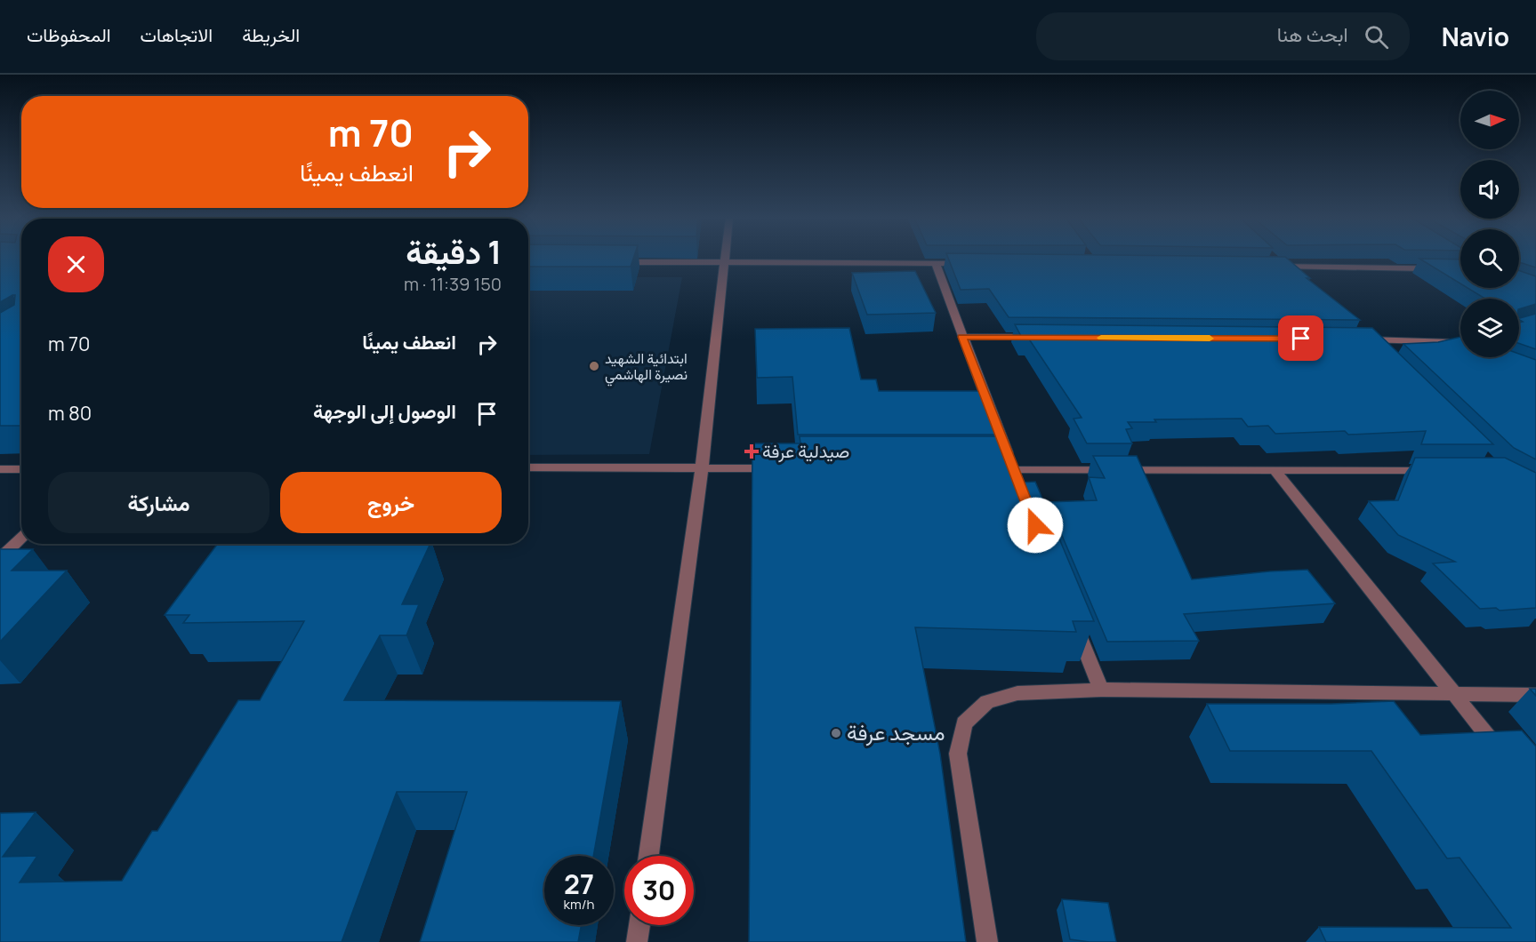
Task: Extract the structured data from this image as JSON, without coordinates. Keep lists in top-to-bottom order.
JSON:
{
  "places": {
    "other": ["ابتدائية الشهيد نصيرة الهاشمي", "مسجد عرفة"],
    "health": ["صيدلية عرفة"]
  },
  "north": "right",
  "page": {
    "header": "Navio",
    "search": "ابحث هنا",
    "nav": ["الخريطة", "الاتجاهات", "المحفوظات"],
    "turn": ["70 m", "انعطف يمينًا"],
    "heading": ["1 دقيقة", "150 m · 11:39"],
    "list": [
      {
        "name": "انعطف يمينًا",
        "value": "70 m"
      },
      {
        "name": "الوصول إلى الوجهة",
        "value": "80 m"
      }
    ],
    "buttons": ["خروج", "مشاركة"],
    "speed": "27 km/h",
    "limit": "30"
  }
}
